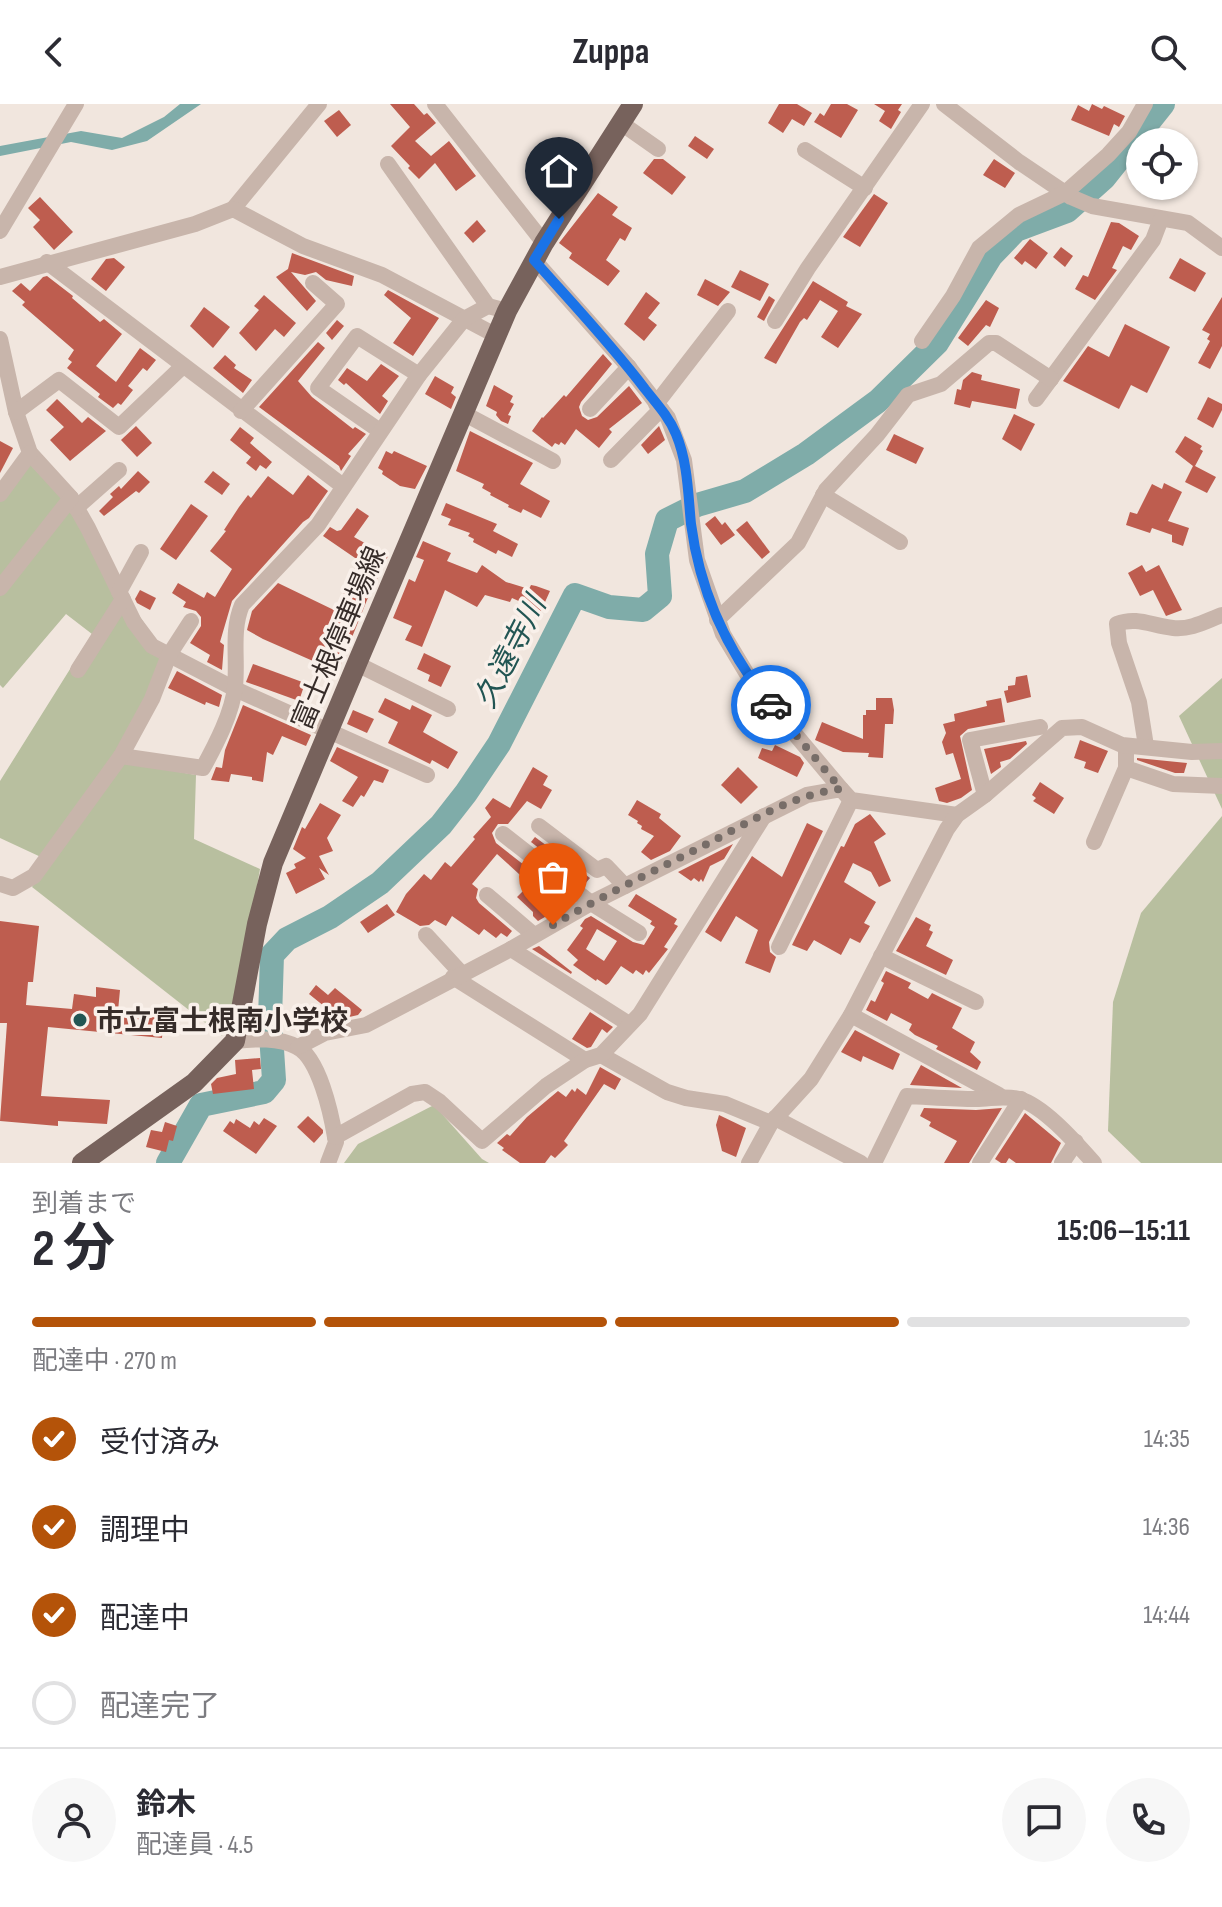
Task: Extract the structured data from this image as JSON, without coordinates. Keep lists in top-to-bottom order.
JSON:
{
  "streets": {
    "main road": ["富士根停車場線"]
  },
  "water": ["久遠寺川"],
  "places": ["市立富士根南小学校"],
  "page": {
    "header": "Zuppa",
    "heading": ["2 分", "到着まで", "15:06–15:11"],
    "panel": ["鈴木", "配達員 · 4.5"],
    "bar": "配達中 · 270 m",
    "list": [
      ["受付済み", "14:35"],
      ["調理中", "14:36"],
      ["配達中", "14:44"],
      "配達完了"
    ]
  }
}
